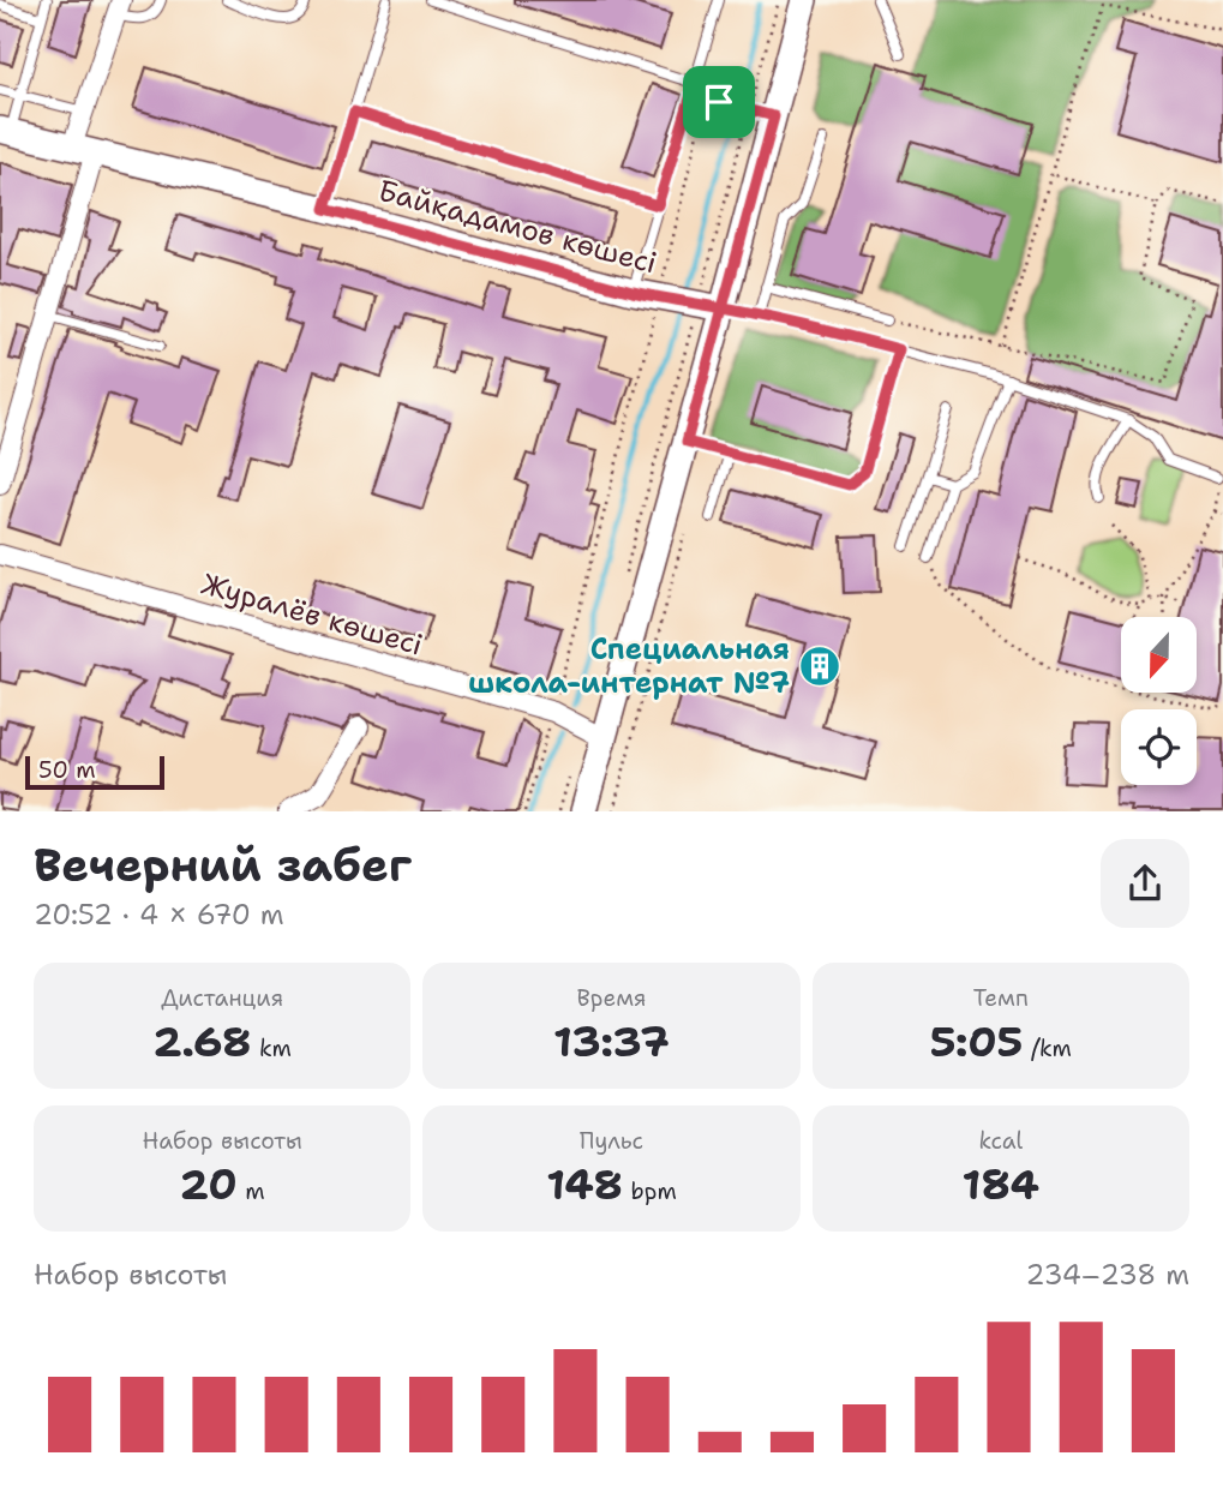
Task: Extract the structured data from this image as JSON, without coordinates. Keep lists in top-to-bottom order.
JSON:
{
  "streets": {
    "street": ["Байқадамов көшесі", "Журалёв көшесі"]
  },
  "places": {
    "building": ["Специальная школа-интернат №7"]
  },
  "scale_bar": "50 m",
  "north": "bottom",
  "page": {
    "scale": "50 m",
    "heading": ["Вечерний забег", "20:52 · 4 × 670 m"],
    "stats": [
      ["Дистанция", "2.68 km"],
      ["Время", "13:37"],
      ["Темп", "5:05 /km"],
      ["Набор высоты", "20 m"],
      ["Пульс", "148 bpm"],
      ["kcal", "184"]
    ],
    "chart": ["Набор высоты", "234–238 m"]
  }
}
